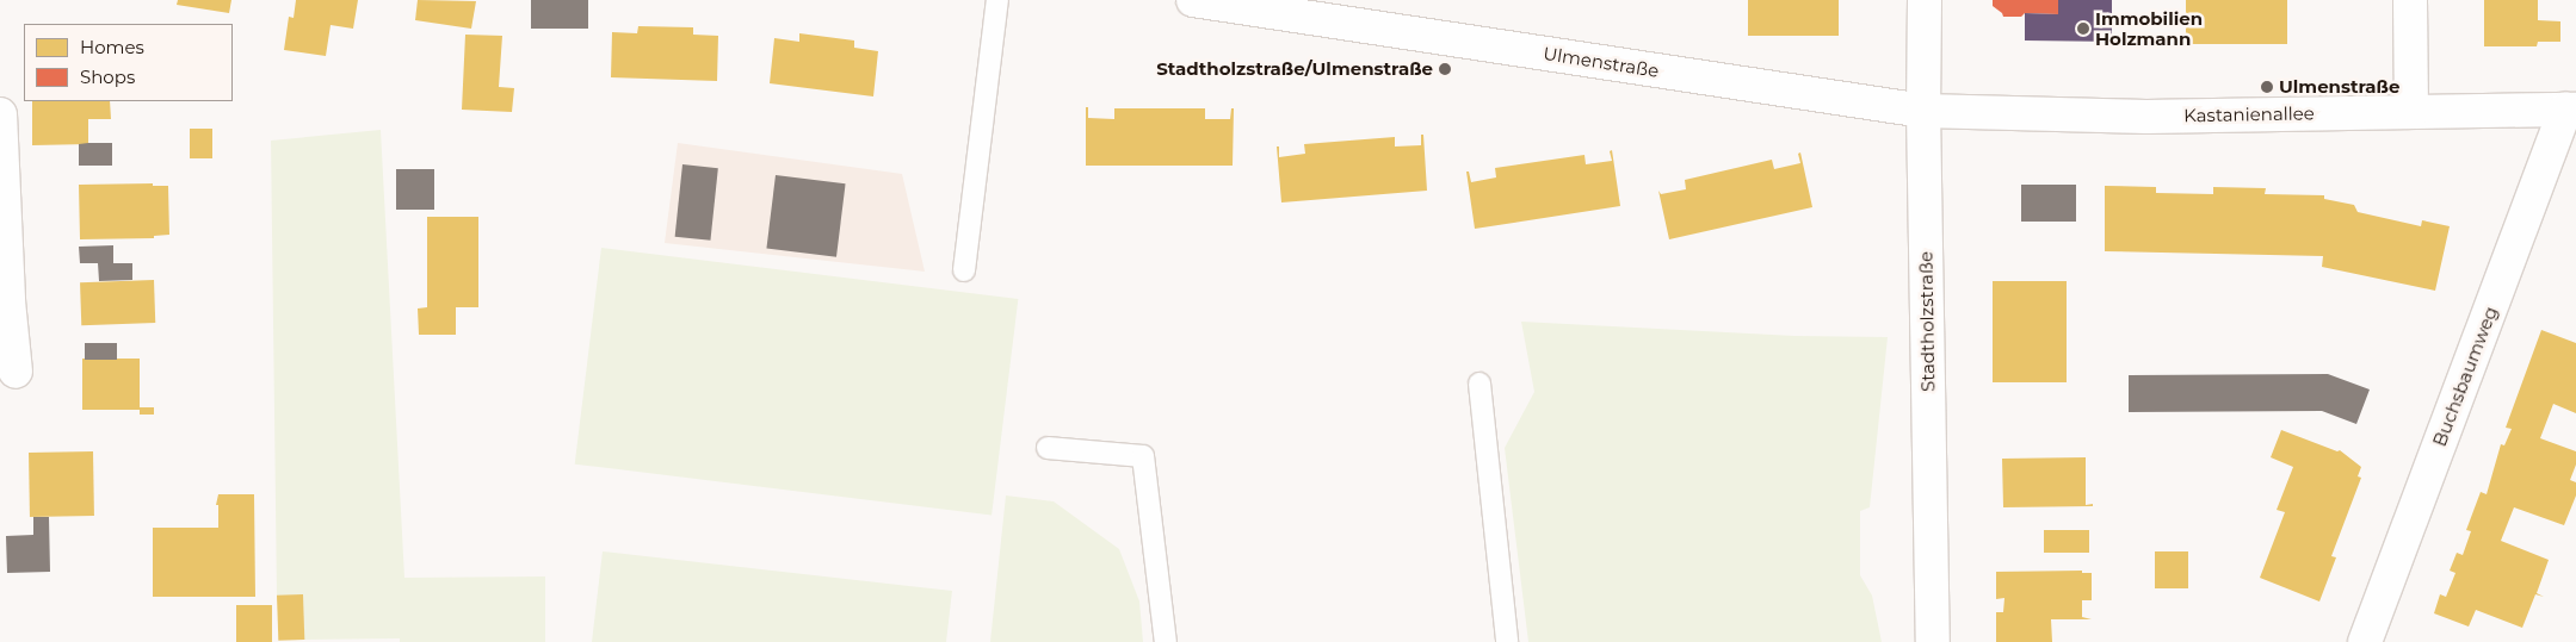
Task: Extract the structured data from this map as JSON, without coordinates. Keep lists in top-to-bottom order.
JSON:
{
  "streets": {
    "street": [
      "Ulmenstraße",
      "Kastanienallee",
      "Stadtholzstraße",
      "Buchsbaumweg"
    ]
  },
  "crossings": [
    ["Ulmenstraße", "Kastanienallee"],
    ["Ulmenstraße", "Stadtholzstraße"],
    ["Kastanienallee", "Stadtholzstraße"],
    ["Kastanienallee", "Buchsbaumweg"]
  ],
  "places": ["Immobilien Holzmann", "Stadtholzstraße/Ulmenstraße", "Ulmenstraße"],
  "legend": ["Homes", "Shops"]
}
